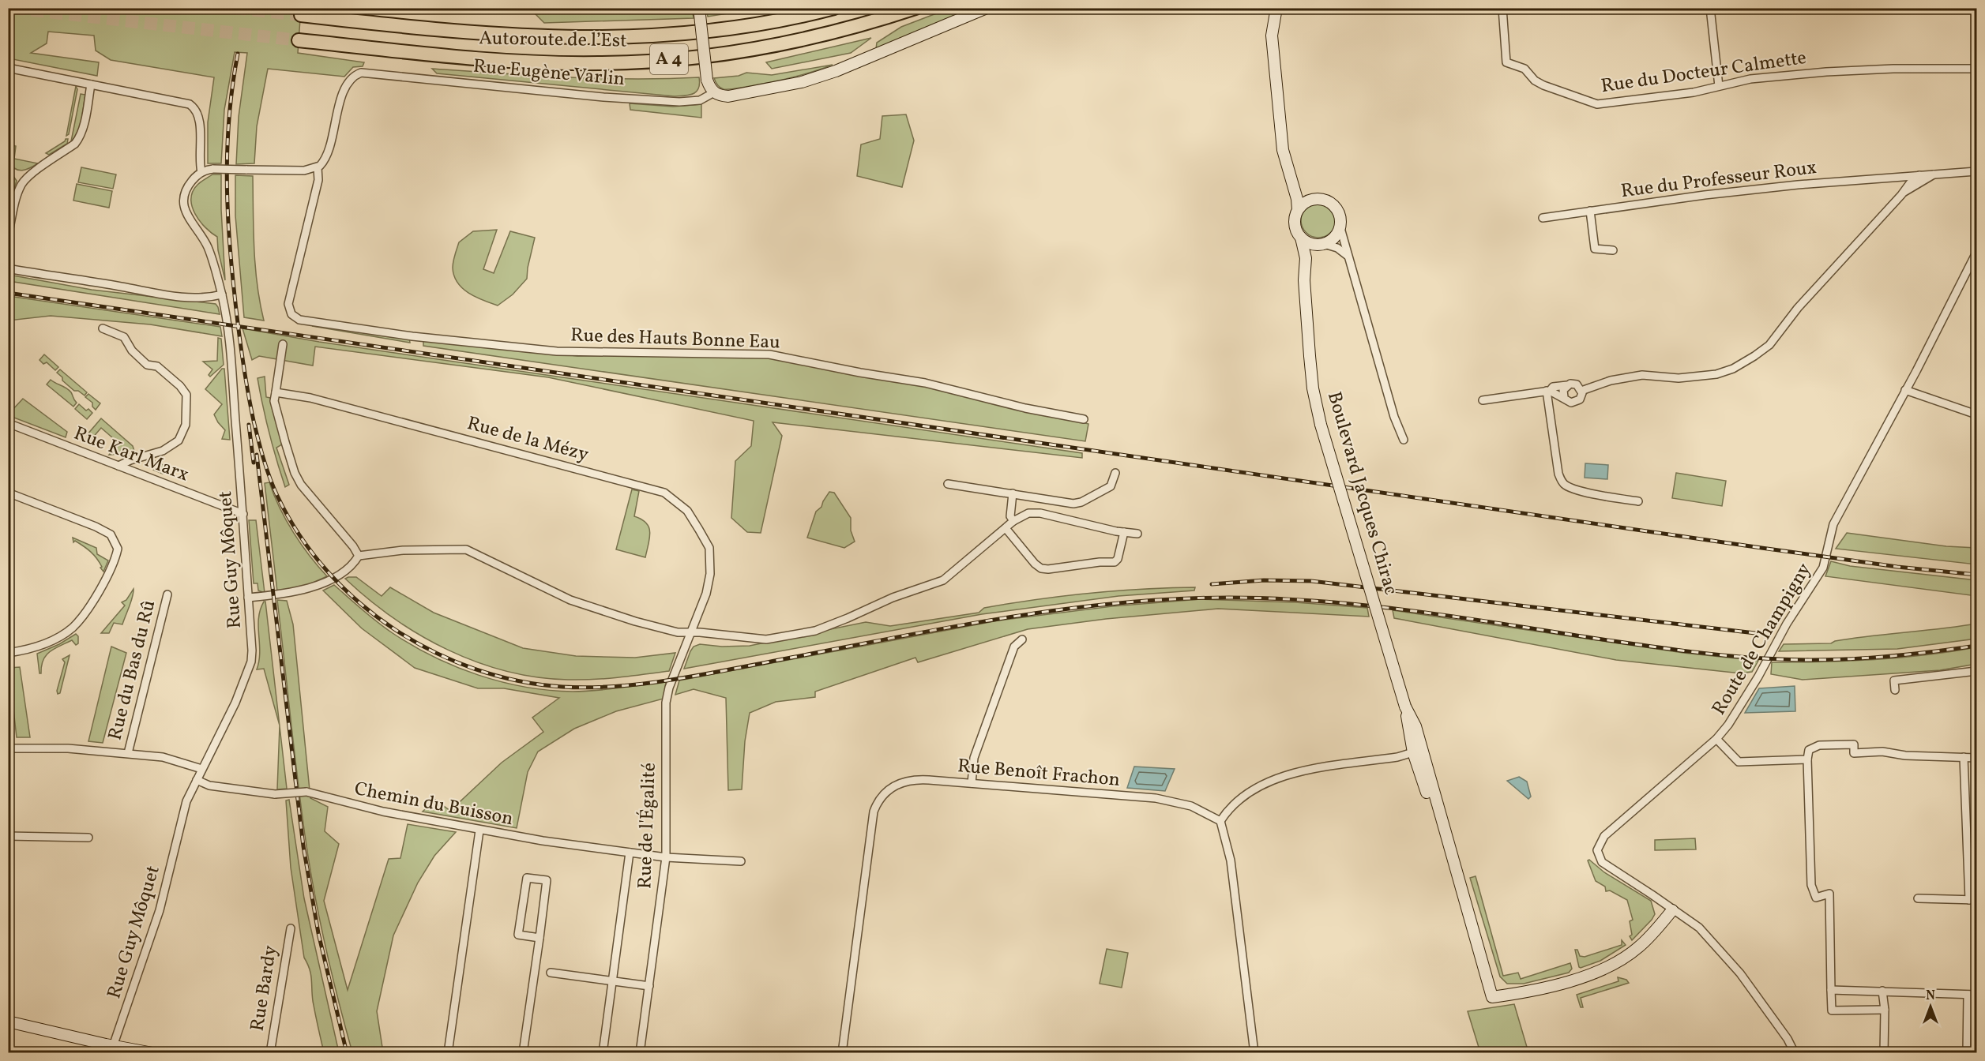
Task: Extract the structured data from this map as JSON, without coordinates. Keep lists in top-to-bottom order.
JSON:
{
  "streets": {
    "highway": ["Autoroute de l’Est", "A 4"],
    "main road": ["Rue Eugène Varlin", "Boulevard Jacques Chirac"],
    "street": [
      "Rue du Docteur Calmette",
      "Rue du Professeur Roux",
      "Rue des Hauts Bonne Eau",
      "Rue de la Mézy",
      "Rue Karl Marx",
      "Rue Guy Môquet",
      "Route de Champigny",
      "Rue du Bas du Rû",
      "Rue Benoît Frachon",
      "Chemin du Buisson",
      "Rue de l'Égalité",
      "Rue Bardy"
    ]
  },
  "crossings": [
    ["Rue Eugène Varlin", "Rue des Hauts Bonne Eau"],
    ["Rue de la Mézy", "Rue de l'Égalité"],
    ["Rue Karl Marx", "Rue Guy Môquet"],
    ["Rue Guy Môquet", "Chemin du Buisson"],
    ["Chemin du Buisson", "Rue de l'Égalité"]
  ],
  "north": "top"
}
